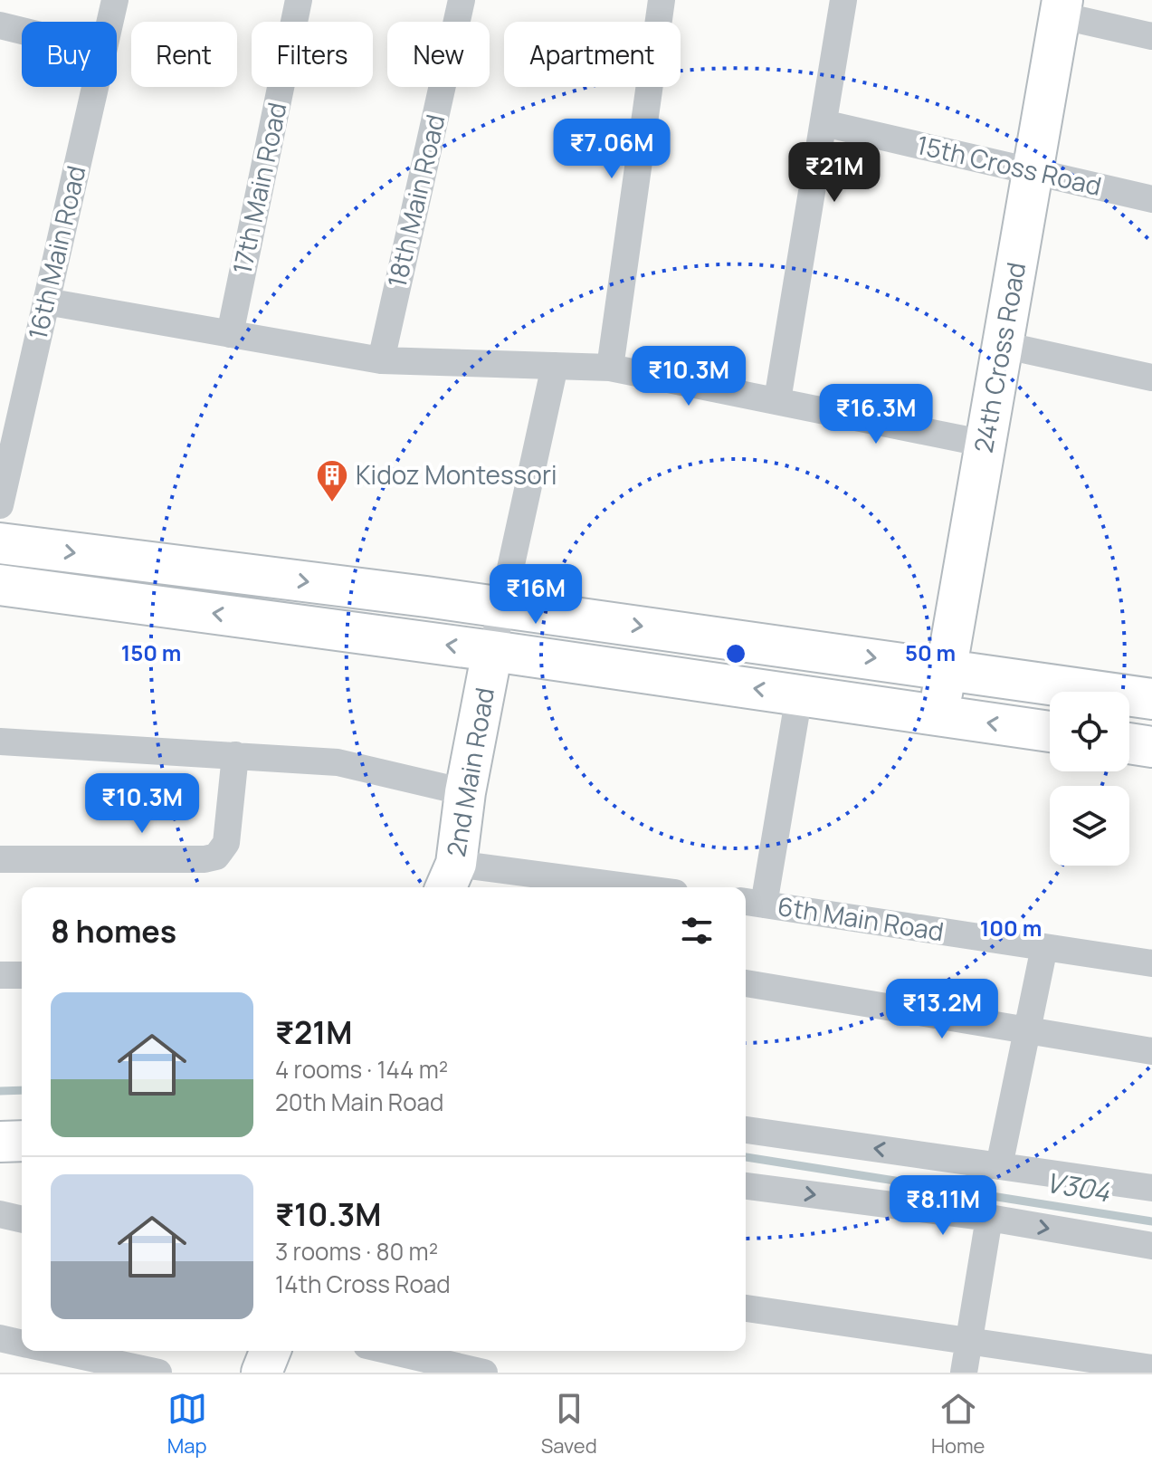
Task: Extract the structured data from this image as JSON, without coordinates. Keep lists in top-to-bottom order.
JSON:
{
  "streets": {
    "main road": ["24th Cross Road", "2nd Main Road"],
    "street": [
      "15th Cross Road",
      "17th Main Road",
      "18th Main Road",
      "16th Main Road",
      "6th Main Road"
    ]
  },
  "crossings": [
    ["15th Cross Road", "24th Cross Road"]
  ],
  "water": ["V304"],
  "places": {
    "building": ["Kidoz Montessori"]
  },
  "page": {
    "chip": [
      "Buy",
      "Rent",
      "Filters",
      "New",
      "Apartment"
    ],
    "price": [
      "₹7.06M",
      "₹21M",
      "₹10.3M",
      "₹16.3M",
      "₹16M",
      "₹10.3M",
      "₹13.2M",
      "₹8.11M"
    ],
    "heading": "8 homes",
    "list": [
      {
        "name": "₹21M",
        "note": "4 rooms · 144 m² · 20th Main Road"
      },
      {
        "name": "₹10.3M",
        "note": "3 rooms · 80 m² · 14th Cross Road"
      }
    ],
    "tabs": ["Map", "Saved", "Home"]
  },
  "rings": ["50 m", "150 m", "100 m"]
}
